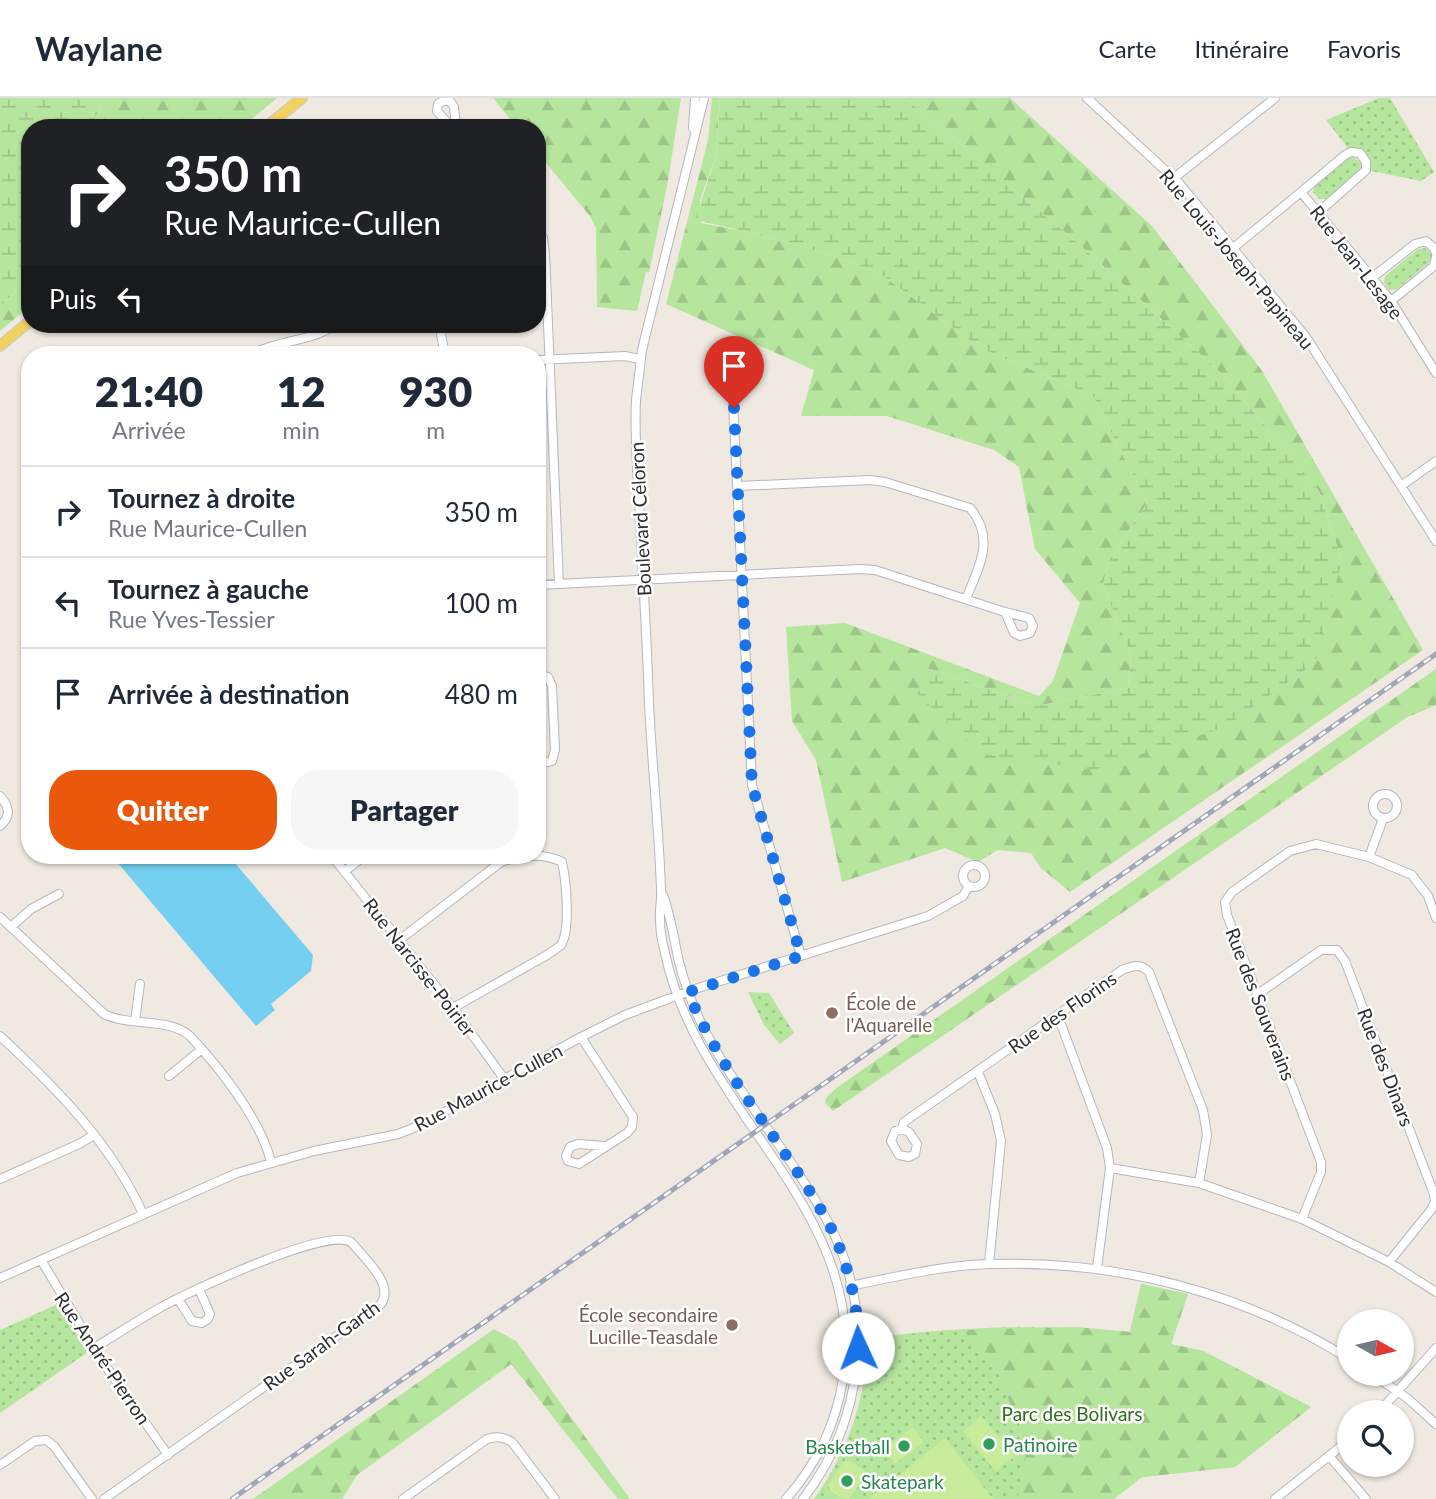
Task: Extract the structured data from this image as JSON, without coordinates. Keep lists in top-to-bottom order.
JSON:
{
  "streets": {
    "street": [
      "Rue Louis-Joseph-Papineau",
      "Rue Jean-Lesage",
      "Boulevard Céloron",
      "Rue Narcisse-Poirier",
      "Rue des Souverains",
      "Rue des Florins",
      "Rue des Dinars",
      "Rue Maurice-Cullen",
      "Rue Sarah-Garth",
      "Rue André-Pierron"
    ]
  },
  "crossings": [
    ["Rue Louis-Joseph-Papineau", "Rue Jean-Lesage"],
    ["Boulevard Céloron", "Rue Maurice-Cullen"],
    ["Rue Narcisse-Poirier", "Rue Maurice-Cullen"],
    ["Rue des Souverains", "Rue des Dinars"],
    ["Rue Maurice-Cullen", "Rue André-Pierron"],
    ["Rue Sarah-Garth", "Rue André-Pierron"]
  ],
  "parks": ["Parc des Bolivars"],
  "places": [
    "École de l'Aquarelle",
    "École secondaire Lucille-Teasdale",
    "Patinoire",
    "Basketball",
    "Skatepark"
  ],
  "north": "right",
  "page": {
    "header": "Waylane",
    "nav": ["Carte", "Itinéraire", "Favoris"],
    "turn": ["350 m", "Rue Maurice-Cullen"],
    "then": "Puis",
    "eta": [
      "21:40",
      "Arrivée",
      "12",
      "min",
      "930",
      "m"
    ],
    "list": [
      {
        "name": "Tournez à droite",
        "note": "Rue Maurice-Cullen",
        "value": "350 m"
      },
      {
        "name": "Tournez à gauche",
        "note": "Rue Yves-Tessier",
        "value": "100 m"
      },
      {
        "name": "Arrivée à destination",
        "value": "480 m"
      }
    ],
    "buttons": ["Quitter", "Partager"]
  }
}
